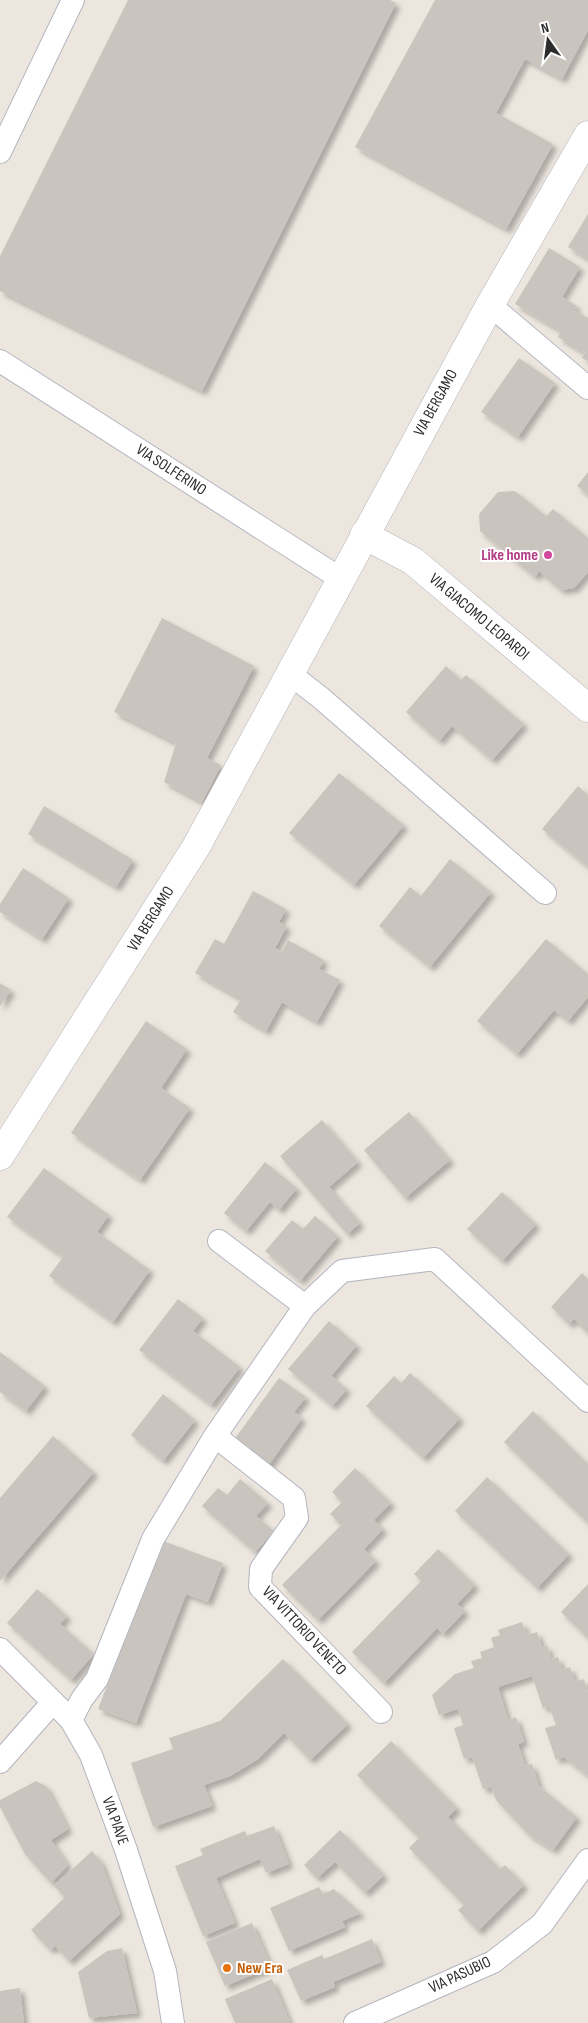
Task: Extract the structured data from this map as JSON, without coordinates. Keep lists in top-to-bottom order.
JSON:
{
  "streets": {
    "street": [
      "VIA BERGAMO",
      "VIA SOLFERINO",
      "VIA GIACOMO LEOPARDI",
      "VIA VITTORIO VENETO",
      "VIA PIAVE",
      "VIA PASUBIO"
    ]
  },
  "crossings": [
    ["VIA BERGAMO", "VIA SOLFERINO"],
    ["VIA BERGAMO", "VIA GIACOMO LEOPARDI"]
  ],
  "places": ["Like home", "New Era"],
  "north": "top"
}
